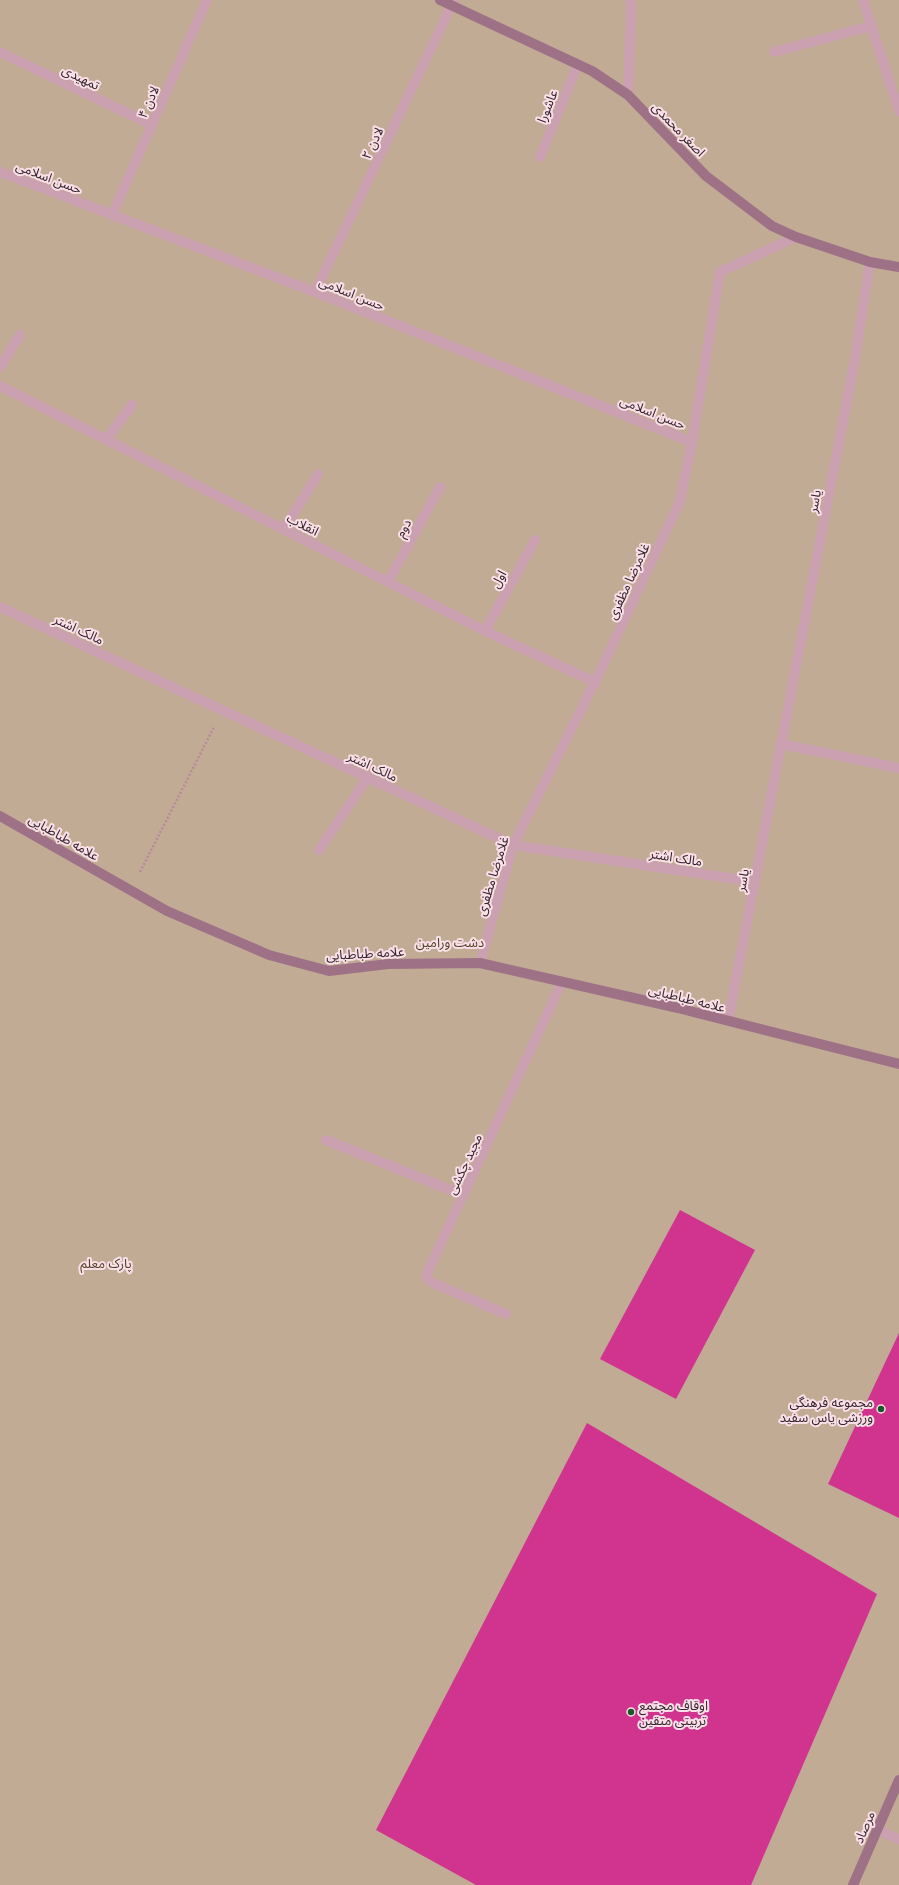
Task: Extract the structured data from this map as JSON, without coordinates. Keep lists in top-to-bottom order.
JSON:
{
  "streets": {
    "street": [
      "تمهیدی",
      "لادن ۴",
      "عاشورا",
      "اصغر محمدی",
      "لادن ۲",
      "حسن اسلامی",
      "یاسر",
      "انقلاب",
      "دوم",
      "اول",
      "غلامرضا مظفری",
      "مالک اشتر",
      "علامه طباطبایی",
      "مجید چکشی",
      "مرصاد"
    ]
  },
  "crossings": [
    ["تمهیدی", "لادن ۴"],
    ["لادن ۴", "حسن اسلامی"],
    ["عاشورا", "اصغر محمدی"],
    ["اصغر محمدی", "لادن ۲"],
    ["اصغر محمدی", "یاسر"],
    ["اصغر محمدی", "غلامرضا مظفری"],
    ["لادن ۲", "حسن اسلامی"],
    ["حسن اسلامی", "غلامرضا مظفری"],
    ["یاسر", "مالک اشتر"],
    ["یاسر", "علامه طباطبایی"],
    ["انقلاب", "دوم"],
    ["انقلاب", "اول"],
    ["انقلاب", "غلامرضا مظفری"],
    ["غلامرضا مظفری", "مالک اشتر"],
    ["غلامرضا مظفری", "علامه طباطبایی"],
    ["علامه طباطبایی", "مجید چکشی"]
  ],
  "parks": ["دشت ورامین", "پارک معلم"],
  "places": ["مجموعه فرهنگی ورزشی یاس سفید", "اوقاف مجتمع تربیتی متقین"]
}
